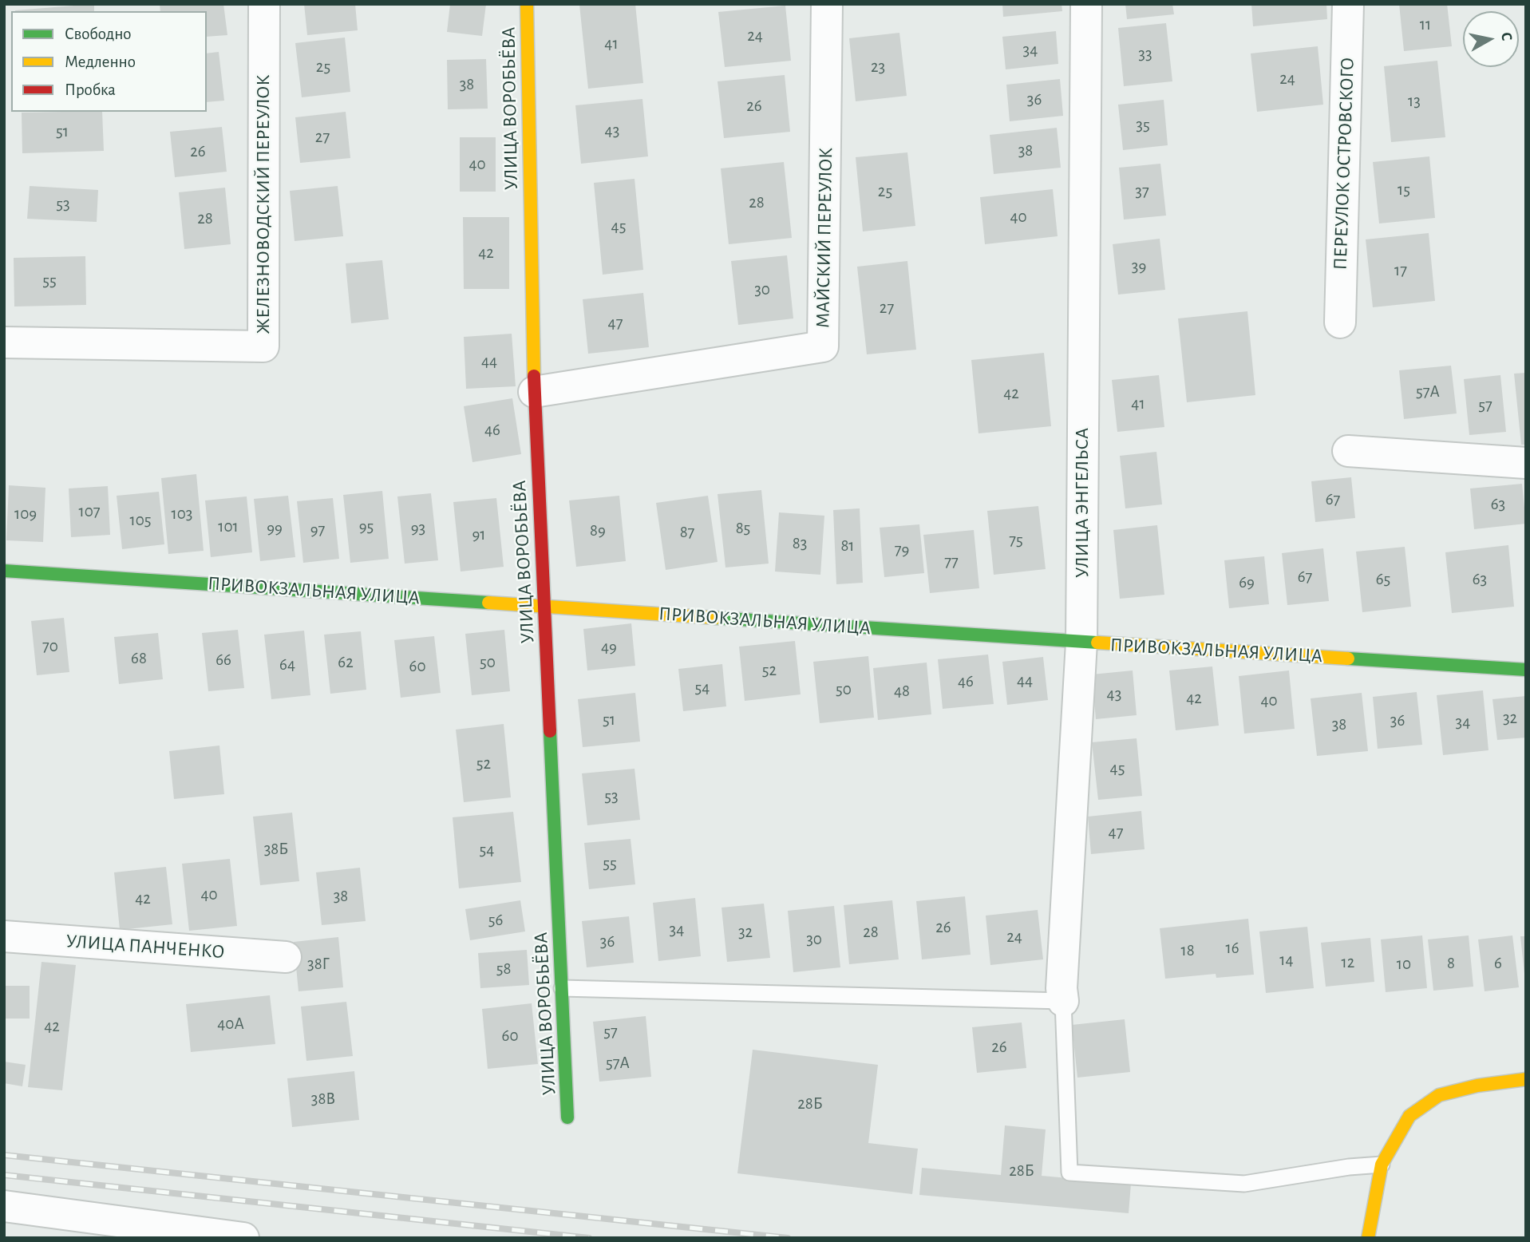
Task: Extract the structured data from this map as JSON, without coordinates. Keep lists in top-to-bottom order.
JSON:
{
  "streets": {
    "street": [
      "УЛИЦА ВОРОБЬЁВА",
      "ПЕРЕУЛОК ОСТРОВСКОГО",
      "ЖЕЛЕЗНОВОДСКИЙ ПЕРЕУЛОК",
      "МАЙСКИЙ ПЕРЕУЛОК",
      "УЛИЦА ЭНГЕЛЬСА",
      "ПРИВОКЗАЛЬНАЯ УЛИЦА",
      "УЛИЦА ПАНЧЕНКО"
    ]
  },
  "crossings": [
    ["УЛИЦА ВОРОБЬЁВА", "МАЙСКИЙ ПЕРЕУЛОК"],
    ["УЛИЦА ВОРОБЬЁВА", "ПРИВОКЗАЛЬНАЯ УЛИЦА"],
    ["УЛИЦА ЭНГЕЛЬСА", "ПРИВОКЗАЛЬНАЯ УЛИЦА"]
  ],
  "house_numbers": [
    "11",
    "24",
    "41",
    "34",
    "33",
    "25",
    "23",
    "24",
    "38",
    "36",
    "13",
    "26",
    "35",
    "43",
    "51",
    "27",
    "38",
    "26",
    "40",
    "15",
    "25",
    "37",
    "28",
    "53",
    "40",
    "28",
    "45",
    "42",
    "39",
    "17",
    "55",
    "30",
    "27",
    "47",
    "44",
    "57А",
    "42",
    "41",
    "57",
    "46",
    "67",
    "63",
    "107",
    "109",
    "103",
    "105",
    "101",
    "95",
    "99",
    "93",
    "85",
    "97",
    "89",
    "87",
    "91",
    "75",
    "83",
    "81",
    "79",
    "77",
    "67",
    "65",
    "63",
    "69",
    "70",
    "49",
    "68",
    "66",
    "62",
    "50",
    "64",
    "60",
    "52",
    "44",
    "46",
    "54",
    "50",
    "48",
    "43",
    "42",
    "40",
    "32",
    "51",
    "36",
    "34",
    "38",
    "52",
    "45",
    "53",
    "47",
    "38Б",
    "54",
    "55",
    "40",
    "38",
    "42",
    "56",
    "26",
    "34",
    "32",
    "28",
    "24",
    "30",
    "36",
    "16",
    "18",
    "14",
    "12",
    "8",
    "6",
    "38Г",
    "10",
    "58",
    "40А",
    "42",
    "57",
    "60",
    "26",
    "57А",
    "38В",
    "28Б",
    "28Б"
  ],
  "legend": ["Свободно", "Медленно", "Пробка"],
  "north": "right"
}
